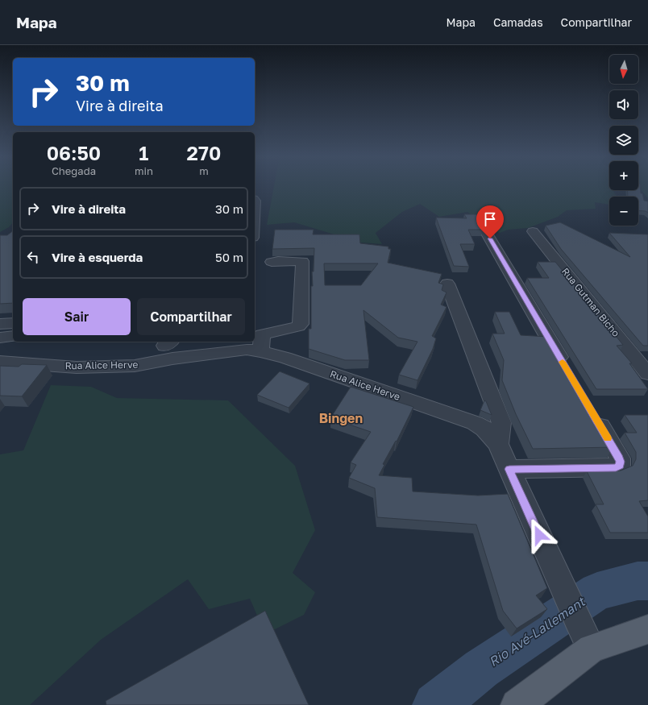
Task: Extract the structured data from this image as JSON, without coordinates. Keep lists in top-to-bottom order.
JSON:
{
  "streets": {
    "street": ["Rua Gutman Bicho", "Rua Alice Herve"]
  },
  "districts": ["Bingen"],
  "water": ["Rio Avé‐Lallemant"],
  "north": "bottom",
  "page": {
    "header": "Mapa",
    "nav": ["Mapa", "Camadas", "Compartilhar"],
    "map_buttons": ["+", "−"],
    "turn": ["30 m", "Vire à direita"],
    "eta": [
      "06:50",
      "Chegada",
      "1",
      "min",
      "270",
      "m"
    ],
    "list": [
      {
        "name": "Vire à direita",
        "value": "30 m"
      },
      {
        "name": "Vire à esquerda",
        "value": "50 m"
      }
    ],
    "buttons": ["Sair", "Compartilhar"]
  }
}
